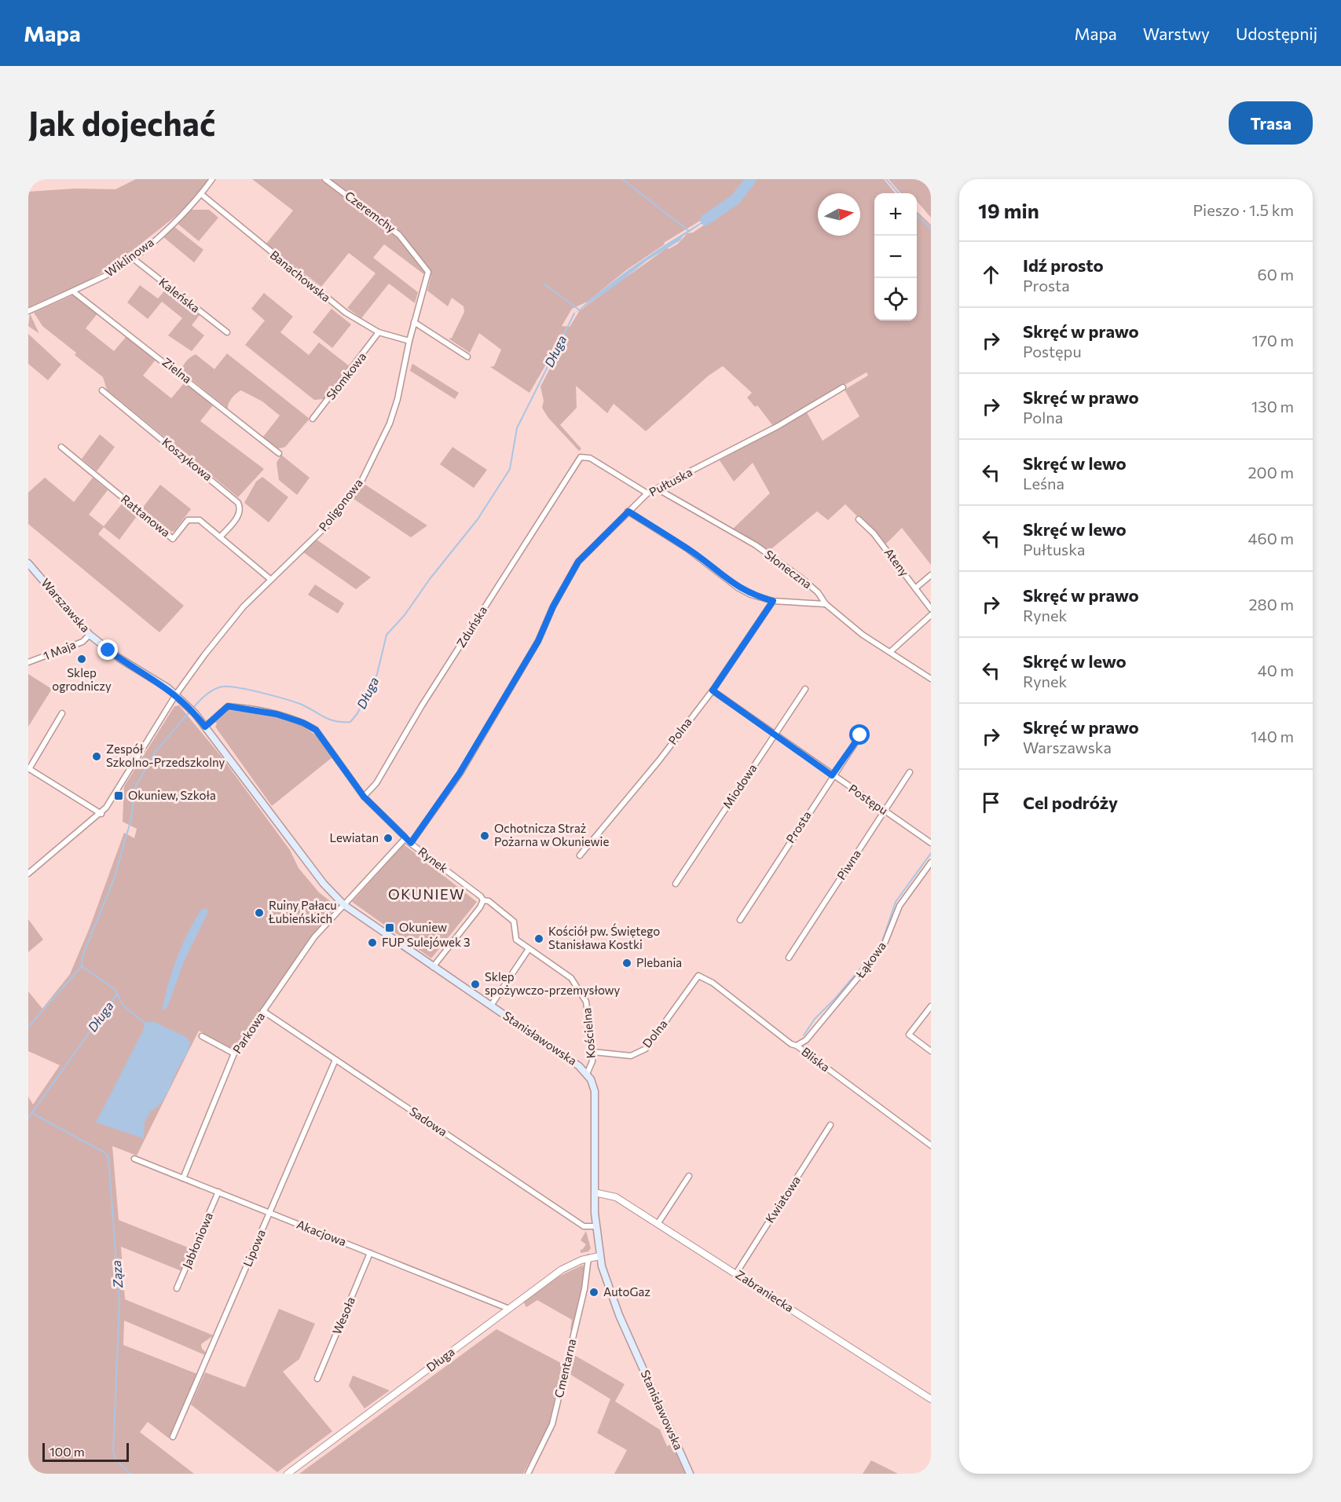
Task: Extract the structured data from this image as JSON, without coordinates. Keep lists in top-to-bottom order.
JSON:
{
  "streets": {
    "main road": ["Warszawska", "Stanisławowska"],
    "street": [
      "Czeremchy",
      "Wiklinowa",
      "Banachowska",
      "Kaleńska",
      "Zielna",
      "Słomkowa",
      "Koszykowa",
      "Pułtuska",
      "Poligonowa",
      "Rattanowa",
      "Ateny",
      "Słoneczna",
      "Zduńska",
      "1 Maja",
      "Polna",
      "Miodowa",
      "Postępu",
      "Prosta",
      "Rynek",
      "Piwna",
      "Łąkowa",
      "Parkowa",
      "Kościelna",
      "Dolna",
      "Bliska",
      "Sadowa",
      "Kwiatowa",
      "Akacjowa",
      "Jabłoniowa",
      "Lipowa",
      "Zabraniecka",
      "Wesoła",
      "Długa",
      "Cmentarna"
    ]
  },
  "crossings": [
    ["Czeremchy", "Poligonowa"],
    ["Wiklinowa", "Banachowska"],
    ["Wiklinowa", "Kaleńska"],
    ["Wiklinowa", "Zielna"],
    ["Banachowska", "Słomkowa"],
    ["Banachowska", "Poligonowa"],
    ["Koszykowa", "Rattanowa"],
    ["Pułtuska", "Słoneczna"],
    ["Pułtuska", "Zduńska"],
    ["Pułtuska", "Rynek"],
    ["Poligonowa", "Rattanowa"],
    ["Poligonowa", "Warszawska"],
    ["Warszawska", "1 Maja"],
    ["Warszawska", "Stanisławowska"],
    ["Zduńska", "Rynek"],
    ["Polna", "Postępu"],
    ["Miodowa", "Postępu"],
    ["Postępu", "Prosta"],
    ["Postępu", "Piwna"],
    ["Rynek", "Kościelna"],
    ["Rynek", "Stanisławowska"],
    ["Łąkowa", "Bliska"],
    ["Parkowa", "Stanisławowska"],
    ["Parkowa", "Sadowa"],
    ["Parkowa", "Akacjowa"],
    ["Kościelna", "Dolna"],
    ["Kościelna", "Stanisławowska"],
    ["Dolna", "Bliska"],
    ["Stanisławowska", "Sadowa"],
    ["Stanisławowska", "Zabraniecka"],
    ["Stanisławowska", "Długa"],
    ["Sadowa", "Lipowa"],
    ["Kwiatowa", "Zabraniecka"],
    ["Akacjowa", "Jabłoniowa"],
    ["Akacjowa", "Lipowa"],
    ["Akacjowa", "Wesoła"],
    ["Akacjowa", "Długa"],
    ["Długa", "Cmentarna"]
  ],
  "districts": ["OKUNIEW"],
  "water": ["Długa", "Ząza"],
  "places": {
    "other": [
      "Sklep ogrodniczy",
      "Zespół Szkolno-Przedszkolny",
      "Ochotnicza Straż Pożarna w Okuniewie",
      "Lewiatan",
      "Ruiny Pałacu Łubieńskich",
      "Kościół pw. Świętego Stanisława Kostki",
      "FUP Sulejówek 3",
      "Plebania",
      "Sklep spożywczo-przemysłowy",
      "AutoGaz"
    ],
    "transit": ["Okuniew, Szkoła", "Okuniew"]
  },
  "scale_bar": "100 m",
  "north": "right",
  "page": {
    "header": "Mapa",
    "nav": ["Mapa", "Warstwy", "Udostępnij"],
    "buttons": "Trasa",
    "title": "Jak dojechać",
    "heading": ["19 min", "Pieszo · 1.5 km"],
    "map_buttons": ["+", "−"],
    "list": [
      ["Idź prosto", "Prosta", "60 m"],
      ["Skręć w prawo", "Postępu", "170 m"],
      ["Skręć w prawo", "Polna", "130 m"],
      ["Skręć w lewo", "Leśna", "200 m"],
      ["Skręć w lewo", "Pułtuska", "460 m"],
      ["Skręć w prawo", "Rynek", "280 m"],
      ["Skręć w lewo", "Rynek", "40 m"],
      ["Skręć w prawo", "Warszawska", "140 m"],
      "Cel podróży"
    ],
    "scale": "100 m"
  }
}
